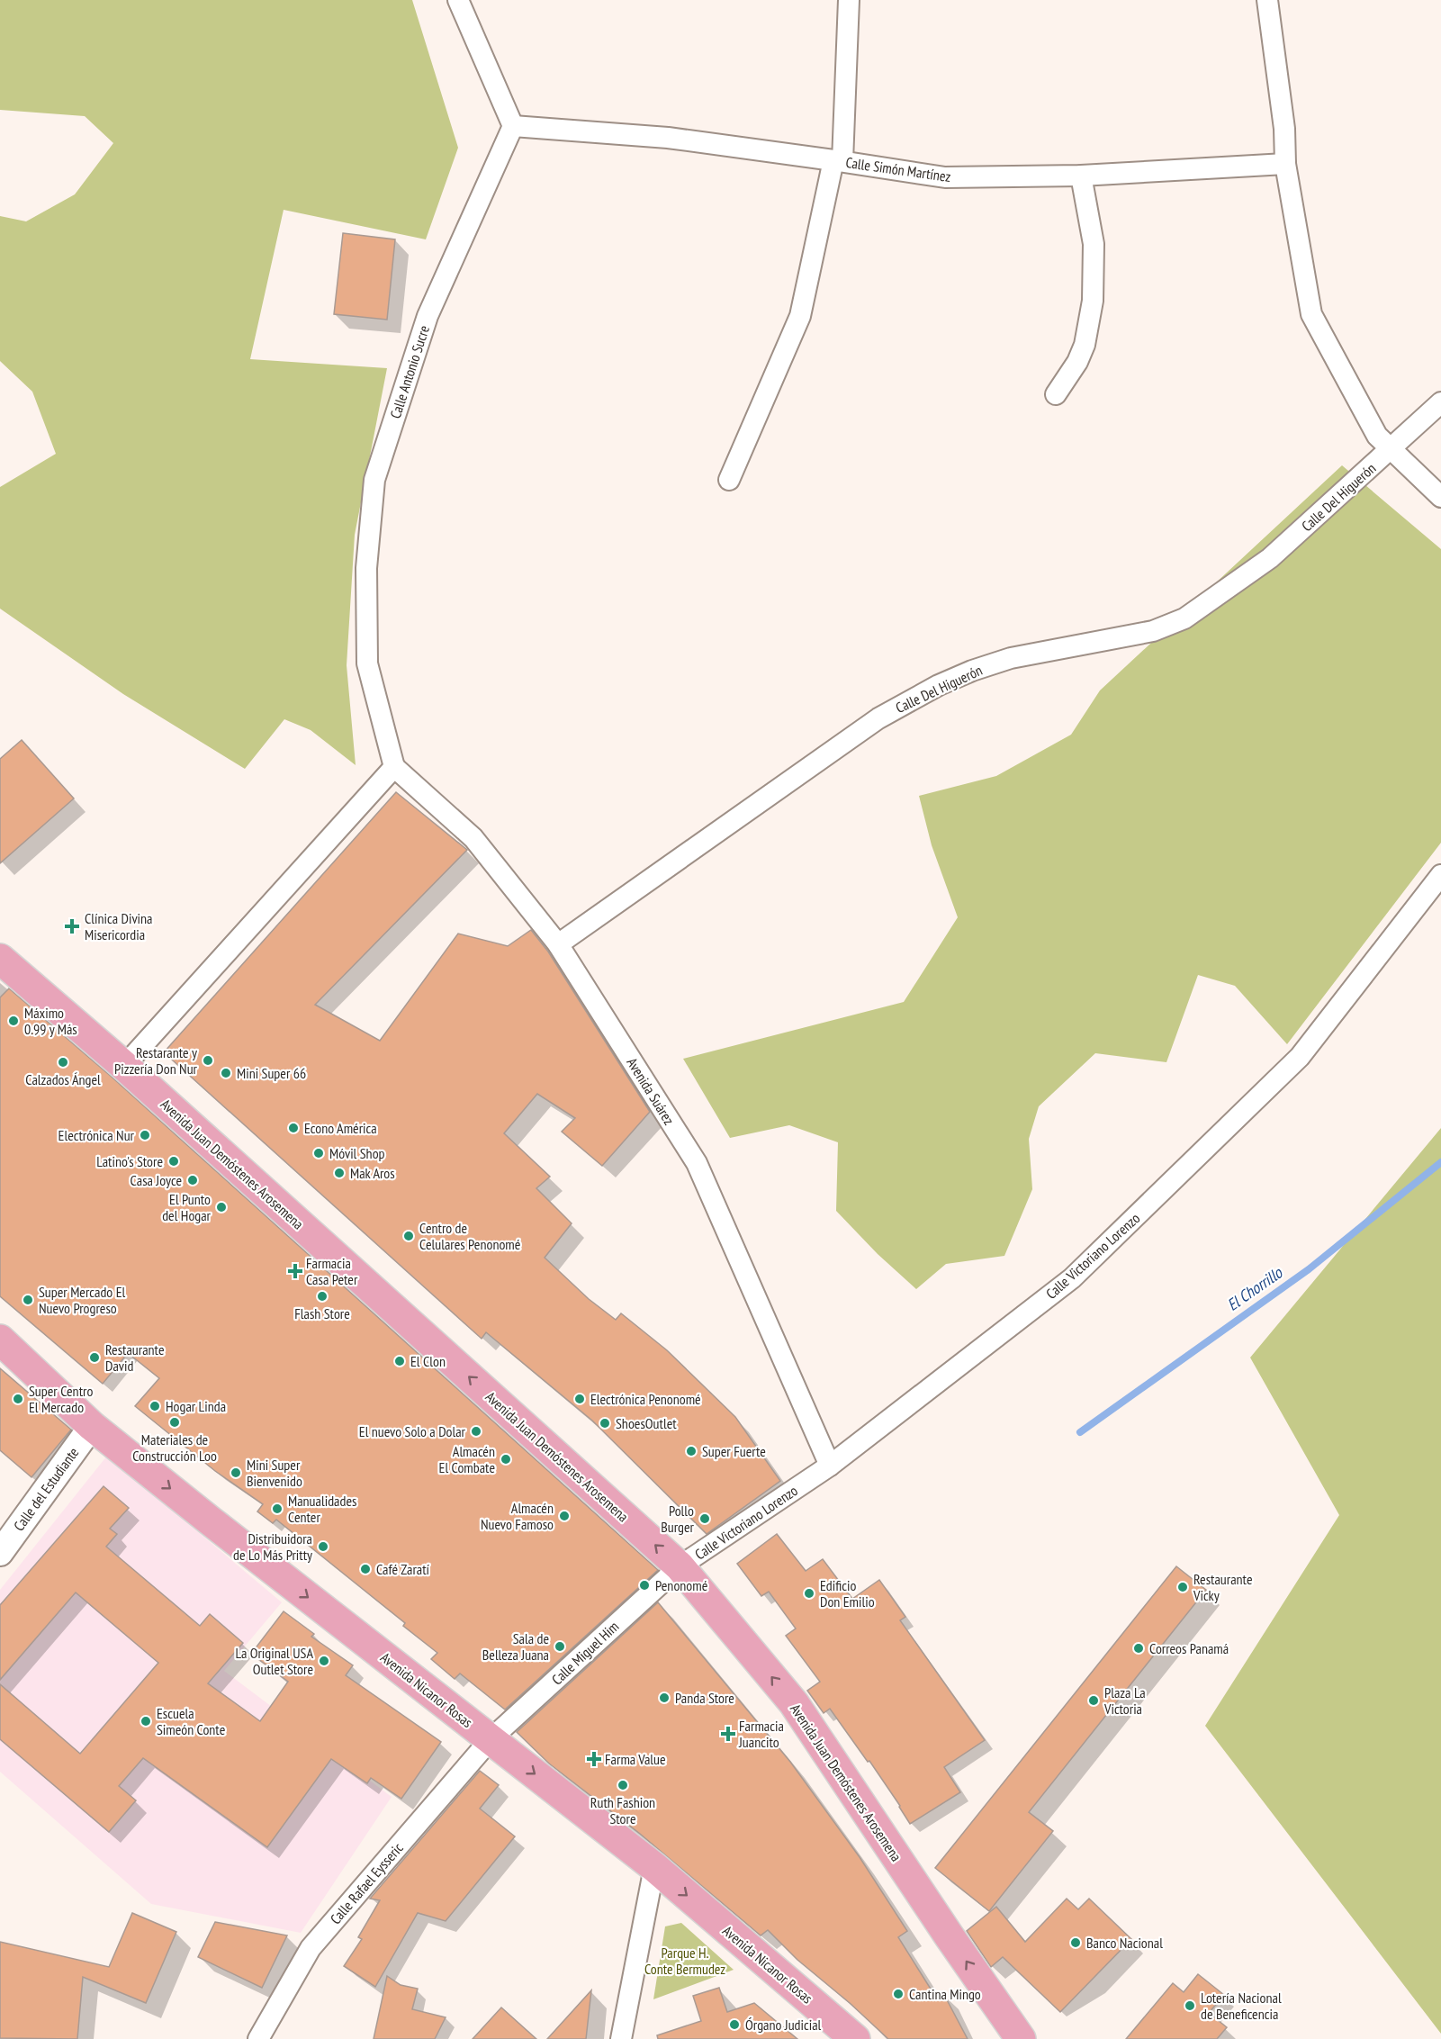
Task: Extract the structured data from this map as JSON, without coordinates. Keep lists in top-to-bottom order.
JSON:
{
  "streets": {
    "main road": ["Avenida Juan Demóstenes Arosemena", "Avenida Nicanor Rosas"],
    "street": [
      "Calle Simón Martínez",
      "Calle Antonio Sucre",
      "Calle Del Higuerón",
      "Avenida Suárez",
      "Calle Victoriano Lorenzo",
      "Calle del Estudiante",
      "Calle Miguel Him",
      "Calle Rafael Eysseric"
    ]
  },
  "crossings": [
    ["Calle Simón Martínez", "Calle Antonio Sucre"],
    ["Calle Antonio Sucre", "Avenida Suárez"],
    ["Calle Del Higuerón", "Avenida Suárez"],
    ["Avenida Suárez", "Calle Victoriano Lorenzo"],
    ["Avenida Juan Demóstenes Arosemena", "Calle Victoriano Lorenzo"],
    ["Avenida Juan Demóstenes Arosemena", "Calle Miguel Him"],
    ["Calle Victoriano Lorenzo", "Calle Miguel Him"],
    ["Calle del Estudiante", "Avenida Nicanor Rosas"],
    ["Calle Miguel Him", "Avenida Nicanor Rosas"],
    ["Calle Miguel Him", "Calle Rafael Eysseric"],
    ["Avenida Nicanor Rosas", "Calle Rafael Eysseric"]
  ],
  "one_way": ["Avenida Juan Demóstenes Arosemena", "Avenida Nicanor Rosas"],
  "water": ["El Chorrillo"],
  "parks": ["Parque H. Conte Bermudez"],
  "places": {
    "health": [
      "Clínica Divina Misericordia",
      "Farmacia Casa Peter",
      "Farmacia Juancito",
      "Farma Value"
    ],
    "other": [
      "Máximo 0.99 y Más",
      "Restarante y Pizzería Don Nur",
      "Calzados Ángel",
      "Mini Super 66",
      "Econo América",
      "Electrónica Nur",
      "Móvil Shop",
      "Latino's Store",
      "Mak Aros",
      "Casa Joyce",
      "El Punto del Hogar",
      "Centro de Celulares Penonomé",
      "Flash Store",
      "Super Mercado El Nuevo Progreso",
      "Restaurante David",
      "El Clon",
      "Super Centro El Mercado",
      "Electrónica Penonomé",
      "Hogar Linda",
      "Materiales de Construcción Loo",
      "ShoesOutlet",
      "El nuevo Solo a Dolar",
      "Super Fuerte",
      "Almacén El Combate",
      "Mini Super Bienvenido",
      "Manualidades Center",
      "Almacén Nuevo Famoso",
      "Pollo Burger",
      "Distribuidora de Lo Más Pritty",
      "Café Zaratí",
      "Penonomé",
      "Restaurante Vicky",
      "Edificio Don Emilio",
      "Sala de Belleza Juana",
      "Correos Panamá",
      "La Original USA Outlet Store",
      "Panda Store",
      "Plaza La Victoria",
      "Escuela Simeón Conte",
      "Ruth Fashion Store",
      "Banco Nacional",
      "Cantina Mingo",
      "Lotería Nacional de Beneficencia",
      "Órgano Judicial"
    ]
  }
}
